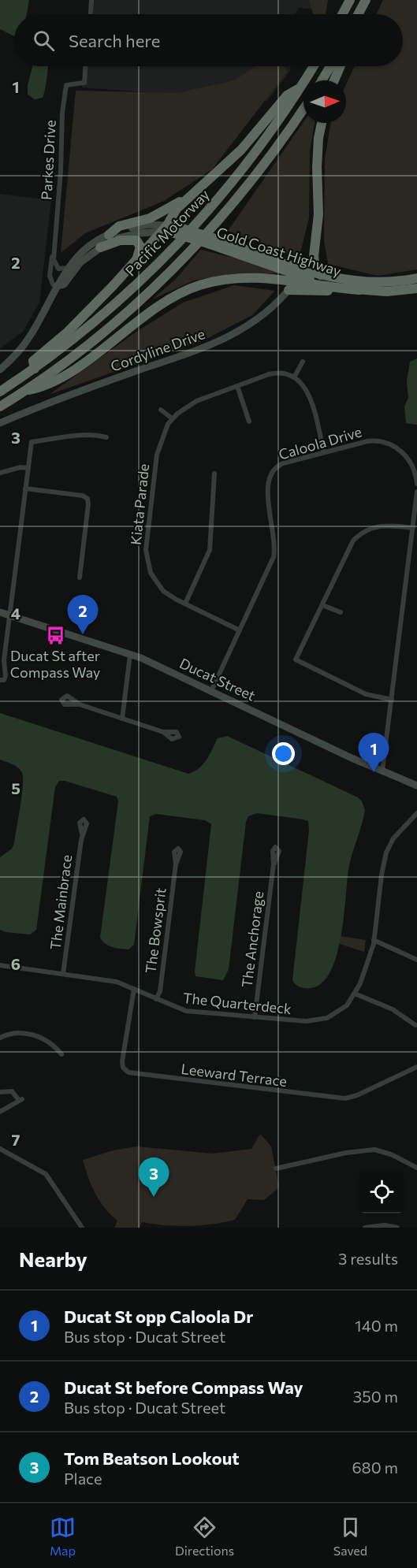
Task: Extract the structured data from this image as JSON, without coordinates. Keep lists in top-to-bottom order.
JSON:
{
  "streets": {
    "highway": ["Pacific Motorway", "Gold Coast Highway"],
    "street": [
      "Parkes Drive",
      "Cordyline Drive",
      "Caloola Drive",
      "Kiata Parade",
      "Ducat Street",
      "The Mainbrace",
      "The Bowsprit",
      "The Anchorage",
      "The Quarterdeck",
      "Leeward Terrace"
    ]
  },
  "crossings": [
    ["Gold Coast Highway", "Cordyline Drive"],
    ["Caloola Drive", "Kiata Parade"],
    ["Caloola Drive", "Ducat Street"],
    ["The Mainbrace", "The Quarterdeck"],
    ["The Bowsprit", "The Quarterdeck"],
    ["The Anchorage", "The Quarterdeck"],
    ["The Quarterdeck", "Leeward Terrace"]
  ],
  "places": {
    "bus stop": ["Ducat St after Compass Way"]
  },
  "north": "right",
  "page": {
    "search": "Search here",
    "pins": ["2", "1", "3"],
    "heading": ["Nearby", "3 results"],
    "list": [
      {
        "mark": "1",
        "name": "Ducat St opp Caloola Dr",
        "note": "Bus stop · Ducat Street",
        "value": "140 m"
      },
      {
        "mark": "2",
        "name": "Ducat St before Compass Way",
        "note": "Bus stop · Ducat Street",
        "value": "350 m"
      },
      {
        "mark": "3",
        "name": "Tom Beatson Lookout",
        "note": "Place",
        "value": "680 m"
      }
    ],
    "nav": ["Map", "Directions", "Saved"]
  },
  "grid": {
    "rows": [
      "1",
      "2",
      "3",
      "4",
      "5",
      "6",
      "7"
    ]
  }
}
